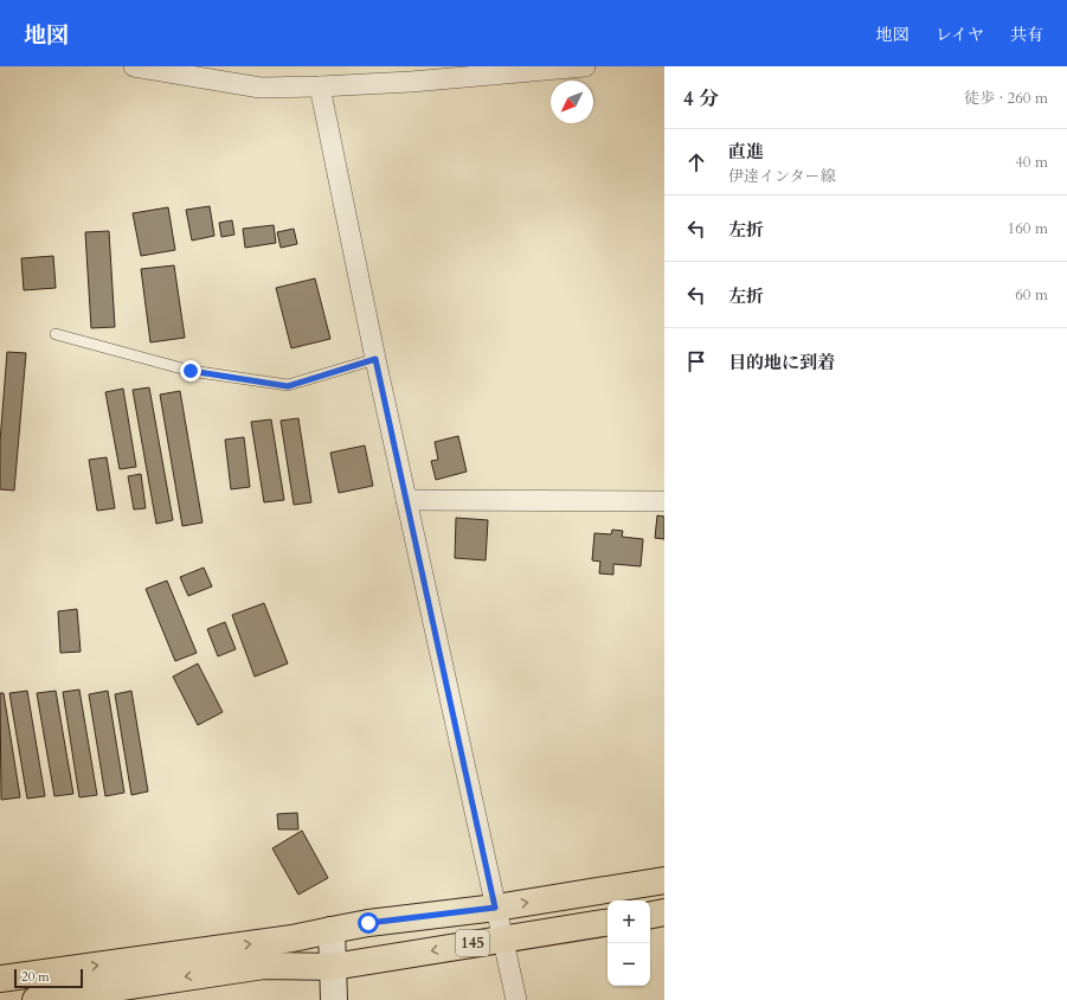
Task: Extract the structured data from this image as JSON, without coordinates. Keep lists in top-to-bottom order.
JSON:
{
  "streets": {
    "main road": ["145"]
  },
  "scale_bar": "20 m",
  "north": "bottom left",
  "page": {
    "header": "地図",
    "nav": ["地図", "レイヤ", "共有"],
    "heading": ["4 分", "徒歩 · 260 m"],
    "list": [
      ["直進", "伊達インター線", "40 m"],
      ["左折", "160 m"],
      ["左折", "60 m"],
      "目的地に到着"
    ],
    "map_buttons": ["+", "−"],
    "scale": "20 m"
  }
}
